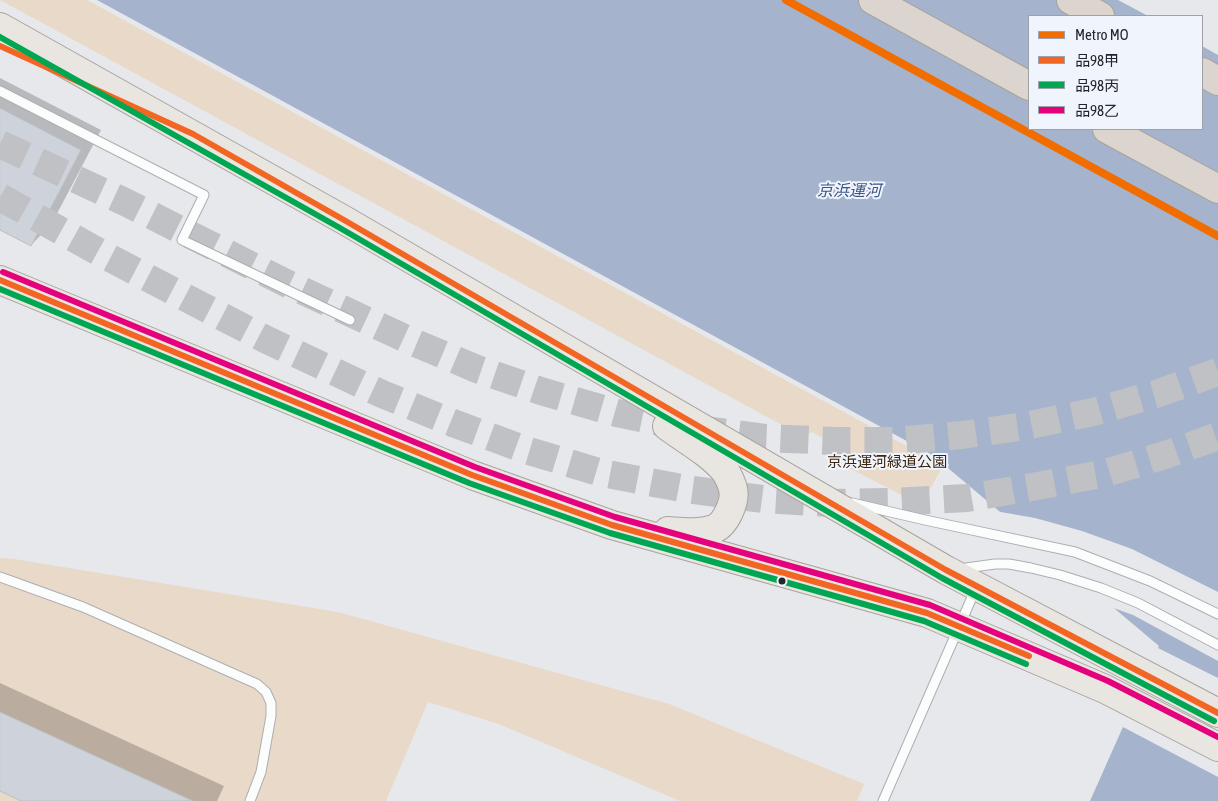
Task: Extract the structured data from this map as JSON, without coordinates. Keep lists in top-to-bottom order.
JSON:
{
  "water": ["京浜運河"],
  "parks": ["京浜運河緑道公園"],
  "lines": [
    "metro line MO",
    "transit line 品98丙",
    "transit line 品98甲",
    "transit line 品98乙"
  ],
  "legend": [
    "Metro MO",
    "品98甲",
    "品98丙",
    "品98乙"
  ]
}
